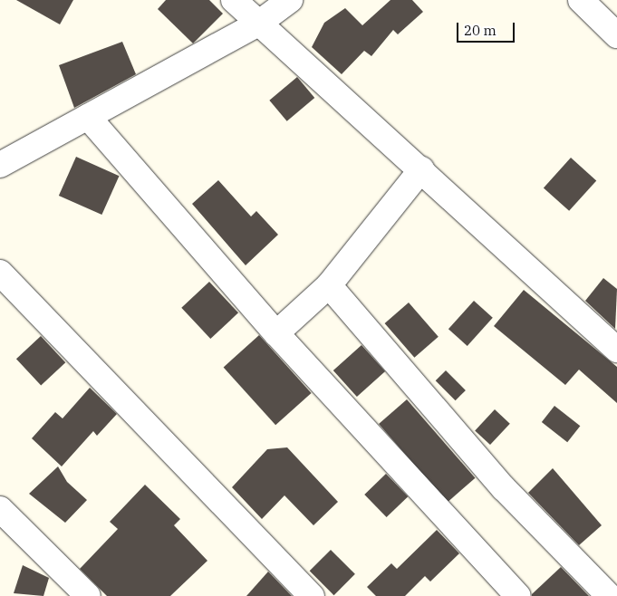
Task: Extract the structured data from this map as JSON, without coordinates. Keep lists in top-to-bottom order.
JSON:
{
  "scale_bar": "20 m"
}
